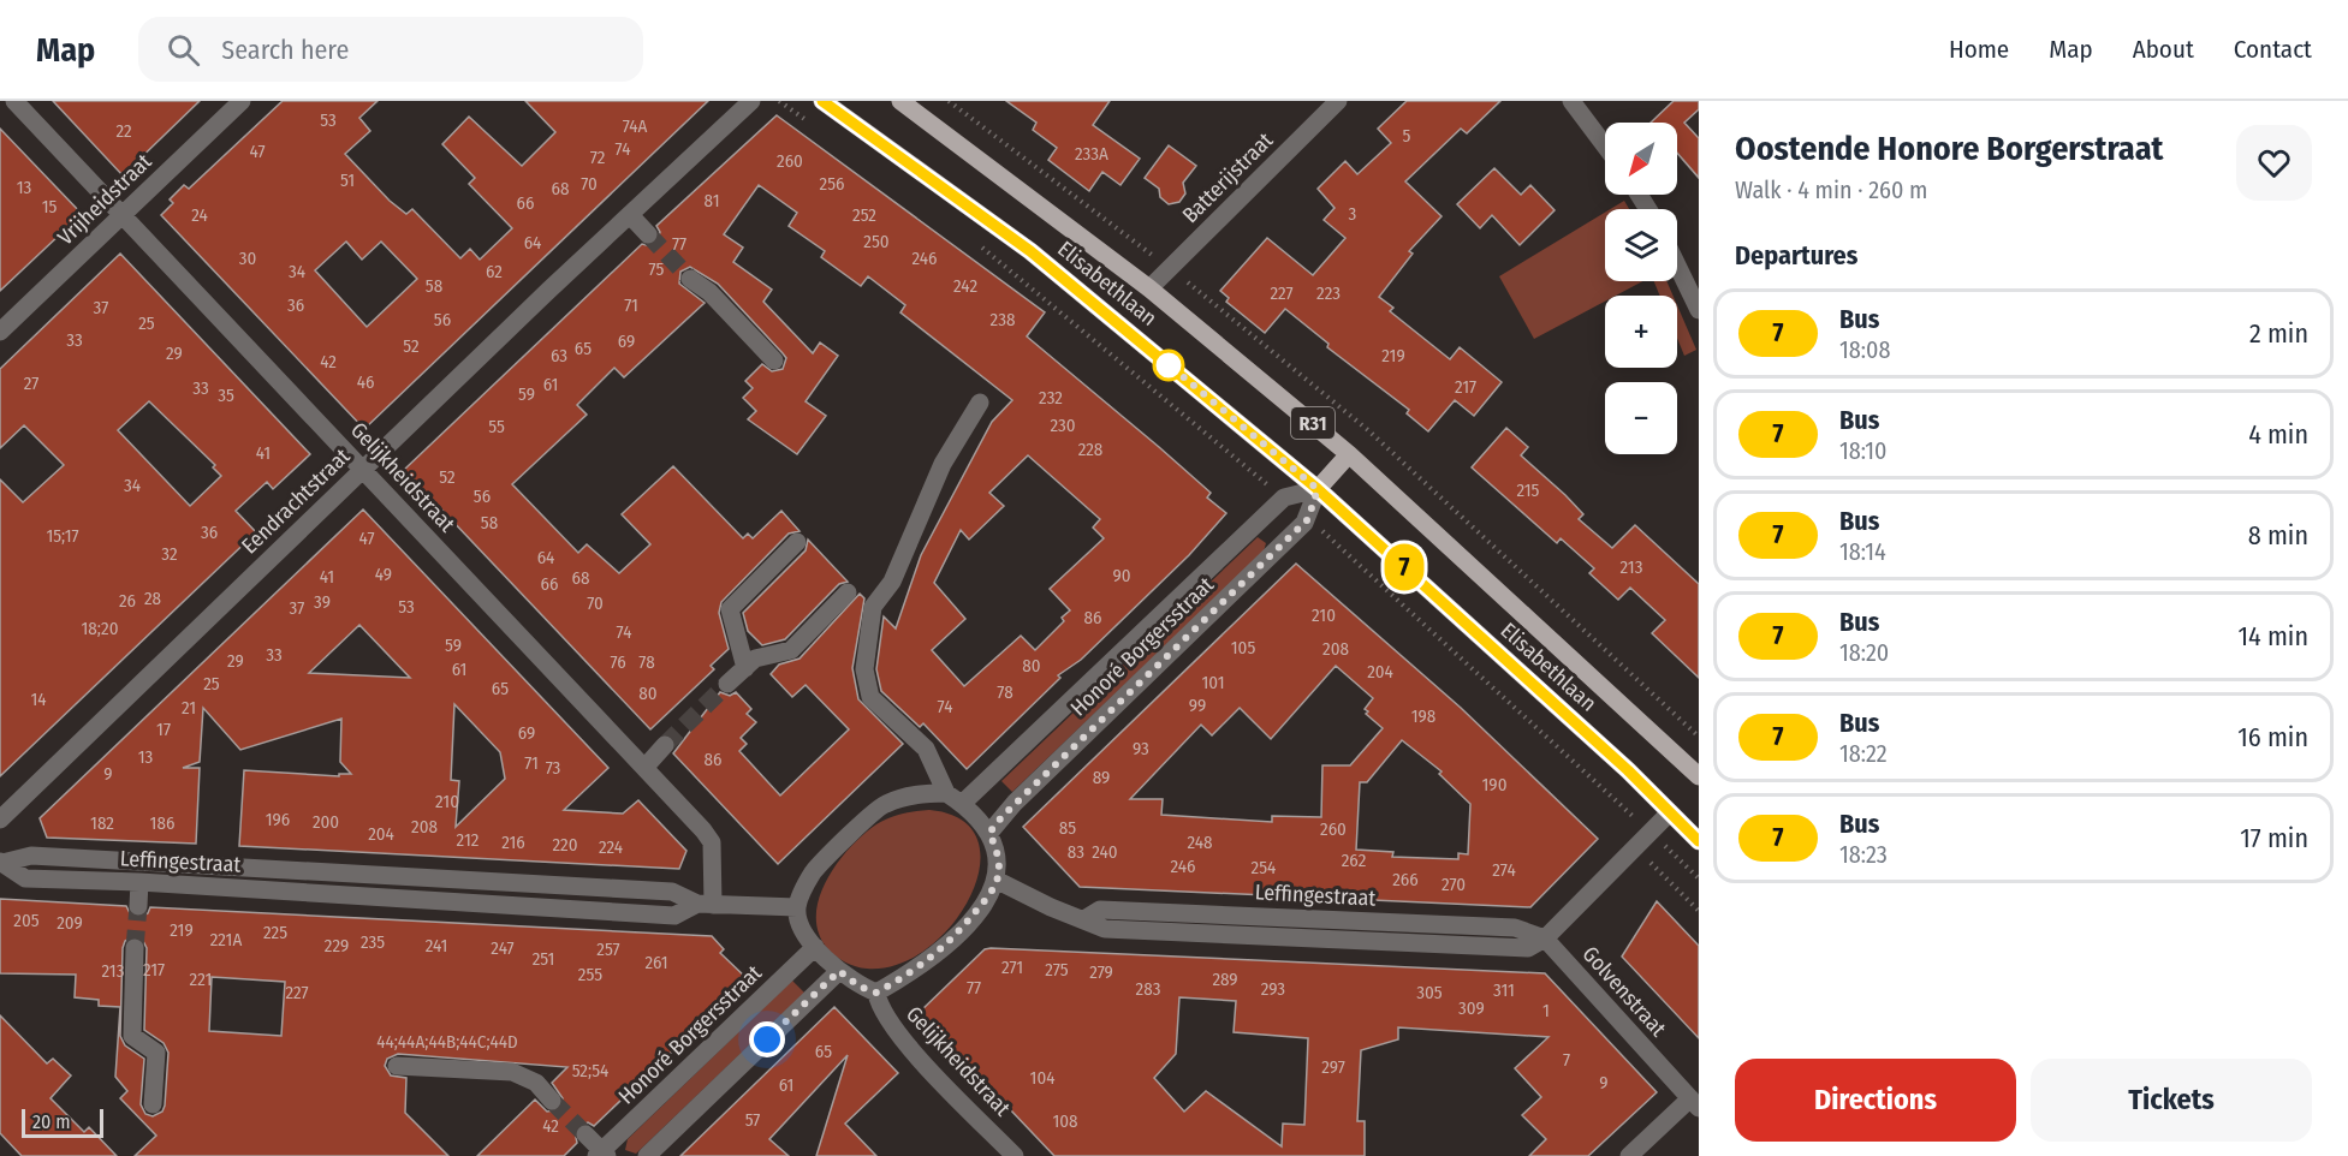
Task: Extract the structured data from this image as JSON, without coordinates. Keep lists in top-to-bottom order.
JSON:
{
  "streets": {
    "main road": ["Elisabethlaan", "R31", "Honoré Borgersstraat"],
    "street": [
      "Batterijstraat",
      "Vrijheidstraat",
      "Gelijkheidstraat",
      "Eendrachtstraat",
      "Leffingestraat",
      "Golvenstraat"
    ]
  },
  "crossings": [
    ["Batterijstraat", "Elisabethlaan"],
    ["Vrijheidstraat", "Gelijkheidstraat"],
    ["Elisabethlaan", "Honoré Borgersstraat"],
    ["Gelijkheidstraat", "Eendrachtstraat"],
    ["Gelijkheidstraat", "Honoré Borgersstraat"],
    ["Gelijkheidstraat", "Leffingestraat"],
    ["Honoré Borgersstraat", "Leffingestraat"],
    ["Leffingestraat", "Golvenstraat"]
  ],
  "lines": ["bus line 7"],
  "house_numbers": [
    "53",
    "74A",
    "22",
    "5",
    "74",
    "47",
    "233A",
    "72",
    "260",
    "51",
    "70",
    "256",
    "13",
    "68",
    "81",
    "66",
    "15",
    "3",
    "24",
    "252",
    "250",
    "64",
    "77",
    "30",
    "246",
    "75",
    "34",
    "62",
    "58",
    "242",
    "227",
    "223",
    "36",
    "71",
    "37",
    "56",
    "238",
    "25",
    "33",
    "69",
    "52",
    "65",
    "29",
    "63",
    "219",
    "42",
    "46",
    "27",
    "61",
    "217",
    "33",
    "59",
    "35",
    "232",
    "230",
    "55",
    "228",
    "41",
    "52",
    "34",
    "215",
    "56",
    "58",
    "36",
    "15;17",
    "47",
    "32",
    "64",
    "213",
    "49",
    "90",
    "41",
    "68",
    "66",
    "28",
    "26",
    "39",
    "70",
    "53",
    "37",
    "210",
    "86",
    "18;20",
    "74",
    "59",
    "105",
    "208",
    "33",
    "29",
    "76",
    "78",
    "80",
    "61",
    "204",
    "101",
    "25",
    "65",
    "78",
    "80",
    "14",
    "99",
    "74",
    "21",
    "198",
    "17",
    "69",
    "93",
    "13",
    "86",
    "71",
    "73",
    "9",
    "89",
    "190",
    "210",
    "196",
    "200",
    "182",
    "186",
    "208",
    "85",
    "260",
    "204",
    "212",
    "216",
    "248",
    "220",
    "224",
    "83",
    "240",
    "262",
    "246",
    "254",
    "274",
    "266",
    "270",
    "205",
    "209",
    "219",
    "225",
    "221A",
    "235",
    "229",
    "241",
    "247",
    "257",
    "251",
    "261",
    "271",
    "217",
    "275",
    "213",
    "279",
    "255",
    "221",
    "289",
    "77",
    "283",
    "293",
    "311",
    "227",
    "305",
    "309",
    "1",
    "44;44A;44B;44C;44D",
    "65",
    "7",
    "297",
    "52;54",
    "104",
    "9",
    "61",
    "57",
    "108",
    "42"
  ],
  "scale_bar": "20 m",
  "north": "bottom left",
  "page": {
    "header": "Map",
    "search": "Search here",
    "nav": [
      "Home",
      "Map",
      "About",
      "Contact"
    ],
    "on_map": "7",
    "heading": [
      ["Oostende Honore Borgerstraat", "Walk · 4 min · 260 m"],
      "Departures"
    ],
    "map_buttons": ["+", "−"],
    "list": [
      {
        "mark": "7",
        "name": "Bus",
        "note": "18:08",
        "value": "2 min"
      },
      {
        "mark": "7",
        "name": "Bus",
        "note": "18:10",
        "value": "4 min"
      },
      {
        "mark": "7",
        "name": "Bus",
        "note": "18:14",
        "value": "8 min"
      },
      {
        "mark": "7",
        "name": "Bus",
        "note": "18:20",
        "value": "14 min"
      },
      {
        "mark": "7",
        "name": "Bus",
        "note": "18:22",
        "value": "16 min"
      },
      {
        "mark": "7",
        "name": "Bus",
        "note": "18:23",
        "value": "17 min"
      }
    ],
    "buttons": ["Directions", "Tickets"],
    "scale": "20 m"
  }
}
